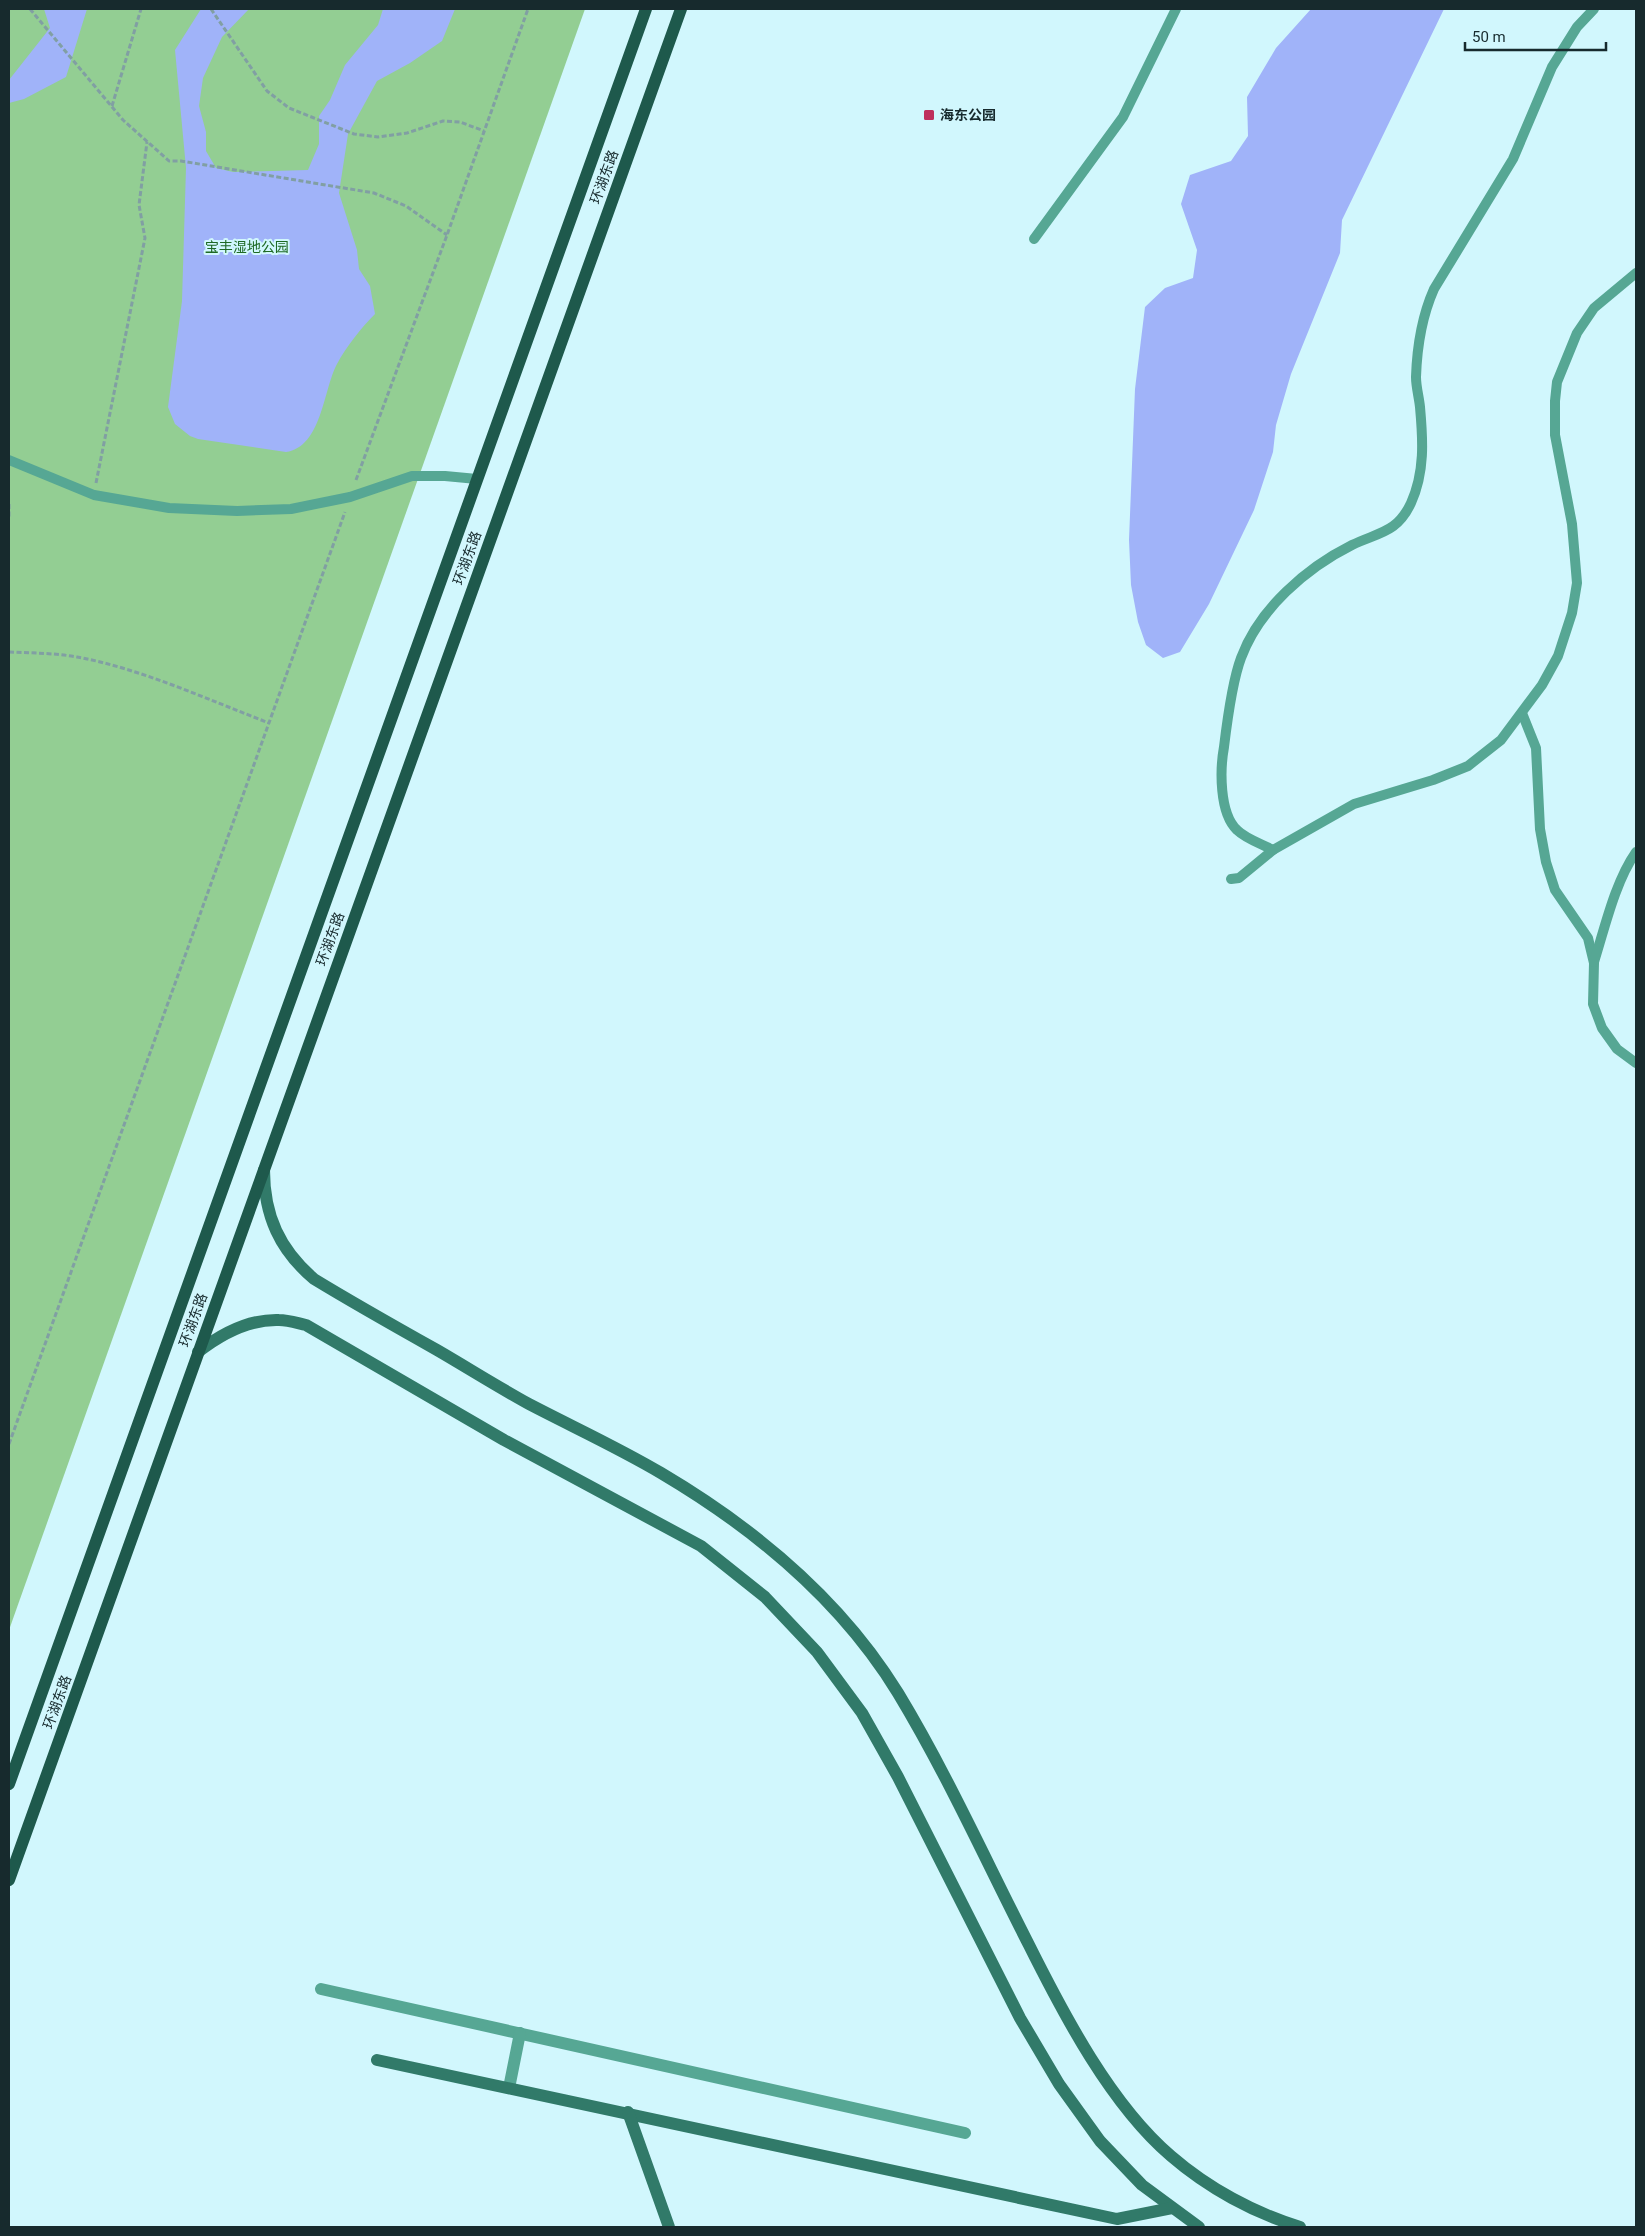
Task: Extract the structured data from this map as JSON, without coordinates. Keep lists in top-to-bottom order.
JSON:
{
  "streets": {
    "main road": ["环湖东路"]
  },
  "parks": ["宝丰湿地公园"],
  "places": {
    "transit": ["海东公园"]
  },
  "scale_bar": "50 m"
}
